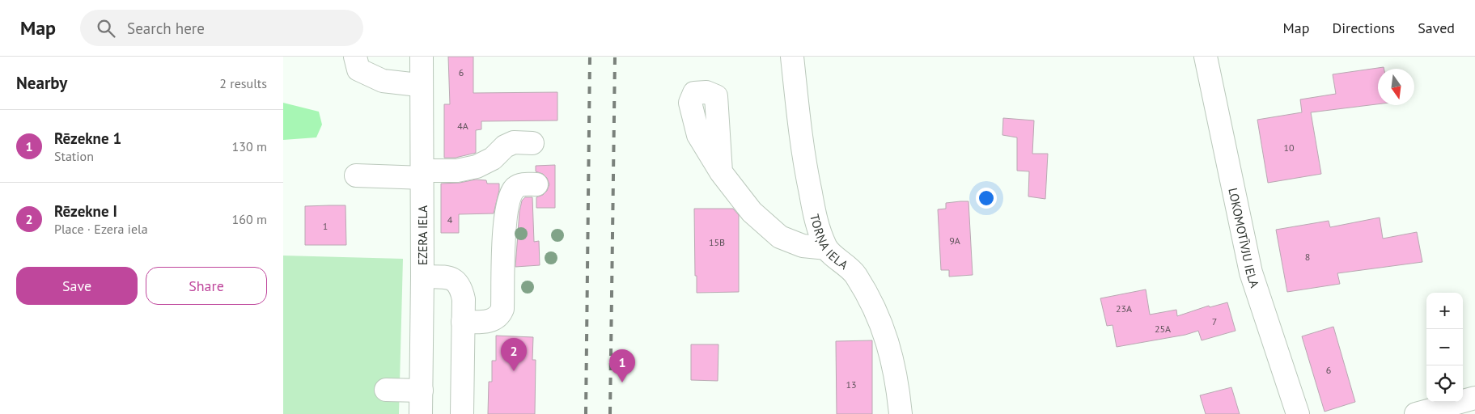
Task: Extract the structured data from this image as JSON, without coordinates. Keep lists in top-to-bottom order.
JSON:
{
  "streets": {
    "street": ["EZERA IELA", "LOKOMOTĪVJU IELA", "TORŅA IELA"]
  },
  "house_numbers": [
    "6",
    "4A",
    "10",
    "4",
    "1",
    "9A",
    "15B",
    "8",
    "23A",
    "7",
    "25A",
    "6",
    "13"
  ],
  "north": "bottom",
  "page": {
    "header": "Map",
    "search": "Search here",
    "nav": ["Map", "Directions", "Saved"],
    "heading": ["Nearby", "2 results"],
    "list": [
      {
        "mark": "1",
        "name": "Rēzekne 1",
        "note": "Station",
        "value": "130 m"
      },
      {
        "mark": "2",
        "name": "Rēzekne I",
        "note": "Place · Ezera iela",
        "value": "160 m"
      }
    ],
    "buttons": ["Save", "Share"],
    "map_buttons": ["+", "−"],
    "pins": ["2", "1"]
  }
}
